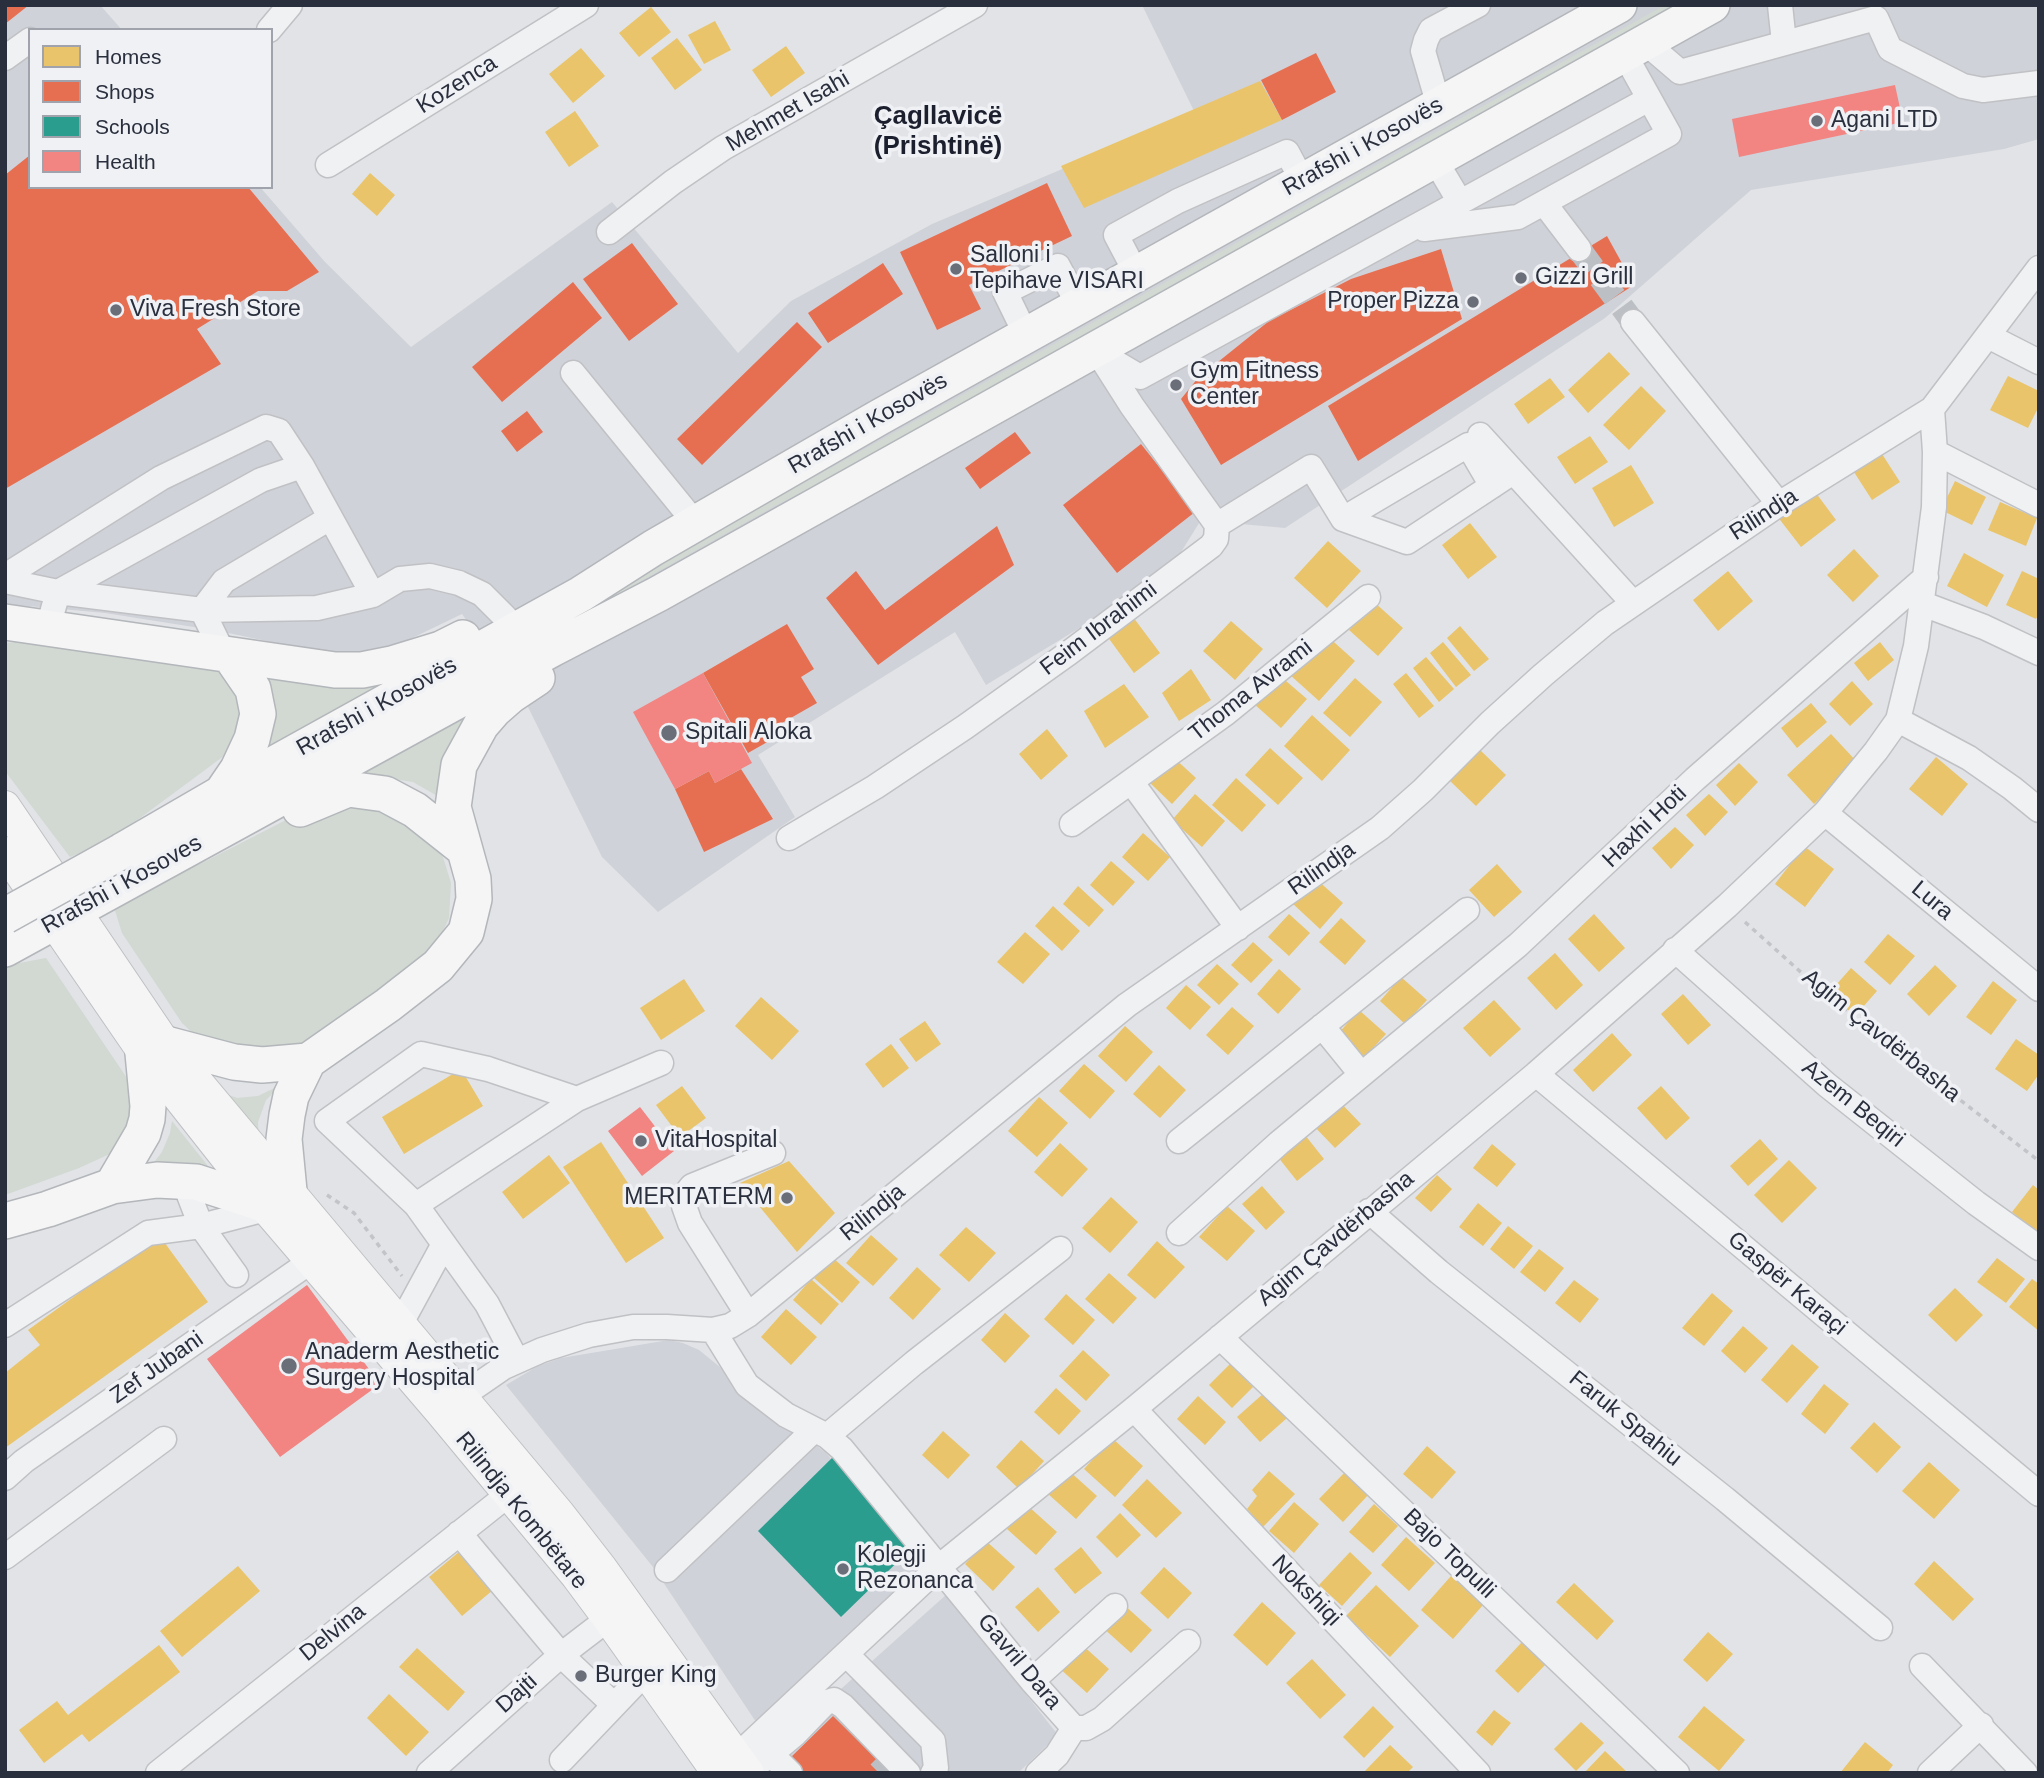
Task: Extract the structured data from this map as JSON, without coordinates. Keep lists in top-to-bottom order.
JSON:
{
  "streets": {
    "highway": ["Rrafshi i Kosovës", "Rrafshi i Kosoves"],
    "main road": ["Rilindja Kombëtare"],
    "street": [
      "Kozenca",
      "Mehmet Isahi",
      "Rilindja",
      "Feim Ibrahimi",
      "Thoma Avrami",
      "Haxhi Hoti",
      "Lura",
      "Agim Çavdërbasha",
      "Azem Beqiri",
      "Gaspër Karaçi",
      "Zef Jubani",
      "Faruk Spahiu",
      "Bajo Topulli",
      "Nokshiqi",
      "Delvina",
      "Gavril Dara",
      "Dajti"
    ]
  },
  "crossings": [
    ["Rrafshi i Kosovës", "Rrafshi i Kosoves"],
    ["Rilindja", "Agim Çavdërbasha"],
    ["Rilindja", "Gavril Dara"],
    ["Haxhi Hoti", "Agim Çavdërbasha"],
    ["Lura", "Agim Çavdërbasha"],
    ["Agim Çavdërbasha", "Azem Beqiri"],
    ["Agim Çavdërbasha", "Gaspër Karaçi"],
    ["Agim Çavdërbasha", "Faruk Spahiu"],
    ["Agim Çavdërbasha", "Rilindja Kombëtare"],
    ["Agim Çavdërbasha", "Bajo Topulli"],
    ["Agim Çavdërbasha", "Nokshiqi"],
    ["Agim Çavdërbasha", "Gavril Dara"],
    ["Zef Jubani", "Rilindja Kombëtare"],
    ["Rilindja Kombëtare", "Delvina"],
    ["Rilindja Kombëtare", "Dajti"]
  ],
  "districts": ["Çagllavicë (Prishtinë)"],
  "places": [
    "Agani LTD",
    "Salloni i Tepihave VISARI",
    "Gizzi Grill",
    "Proper Pizza",
    "Viva Fresh Store",
    "Gym Fitness Center",
    "Spitali Aloka",
    "VitaHospital",
    "MERITATERM",
    "Anaderm Aesthetic Surgery Hospital",
    "Kolegji Rezonanca",
    "Burger King"
  ],
  "legend": [
    "Homes",
    "Shops",
    "Schools",
    "Health"
  ]
}
